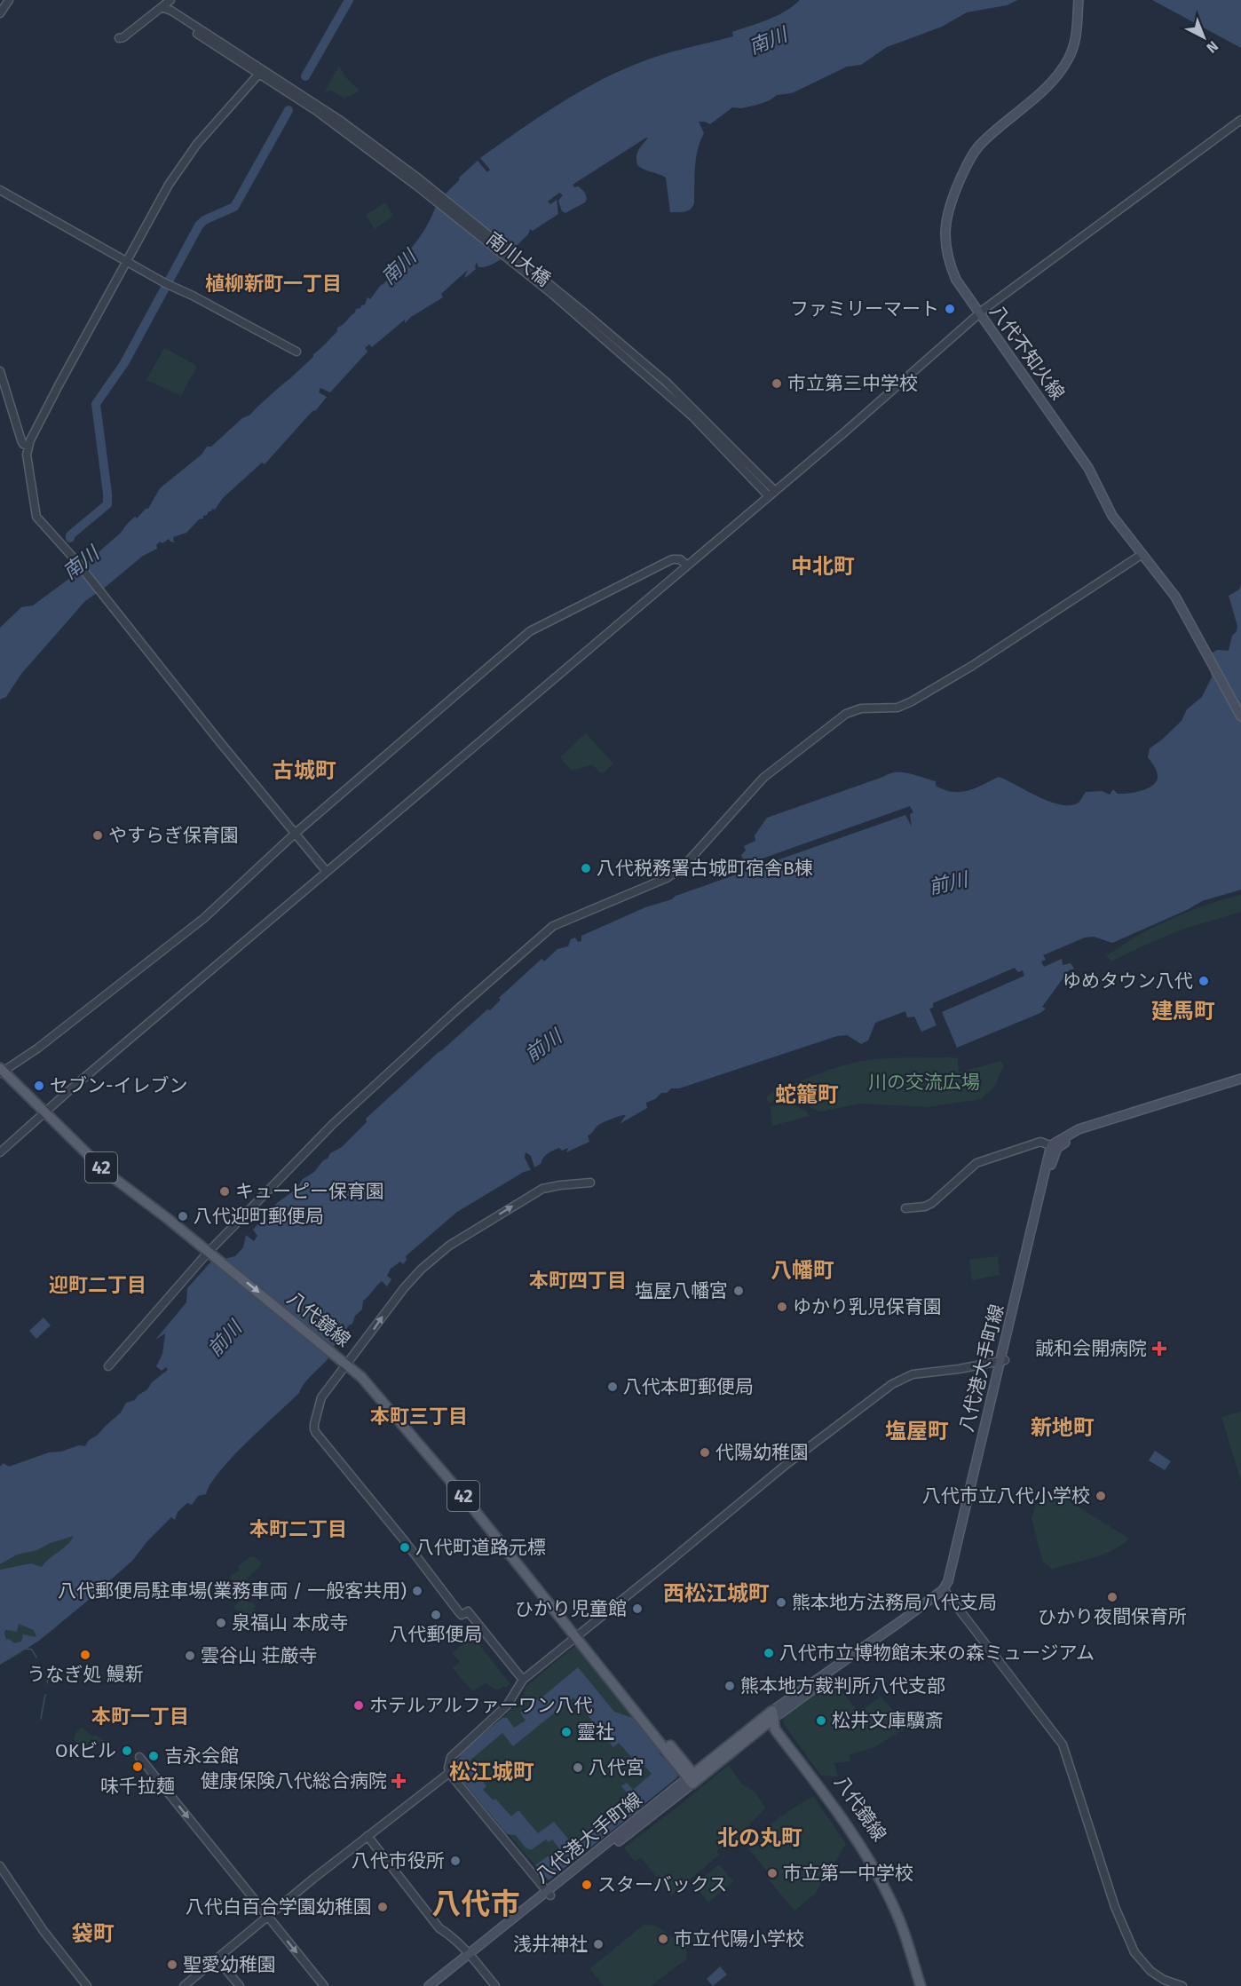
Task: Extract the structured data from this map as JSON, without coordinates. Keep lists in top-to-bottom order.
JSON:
{
  "streets": {
    "main road": [
      "八代不知火線",
      "42",
      "八代鏡線",
      "八代港大手町線"
    ],
    "street": ["南川大橋"]
  },
  "crossings": [
    ["八代鏡線", "八代港大手町線"]
  ],
  "districts": [
    "植柳新町一丁目",
    "中北町",
    "古城町",
    "建馬町",
    "蛇籠町",
    "八幡町",
    "本町四丁目",
    "迎町二丁目",
    "本町三丁目",
    "新地町",
    "塩屋町",
    "本町二丁目",
    "西松江城町",
    "本町一丁目",
    "松江城町",
    "北の丸町",
    "八代市",
    "袋町"
  ],
  "water": ["南川", "前川"],
  "parks": ["川の交流広場"],
  "places": {
    "other": [
      "ファミリーマート",
      "市立第三中学校",
      "やすらぎ保育園",
      "八代税務署古城町宿舎B棟",
      "ゆめタウン八代",
      "セブン-イレブン",
      "キューピー保育園",
      "八代迎町郵便局",
      "塩屋八幡宮",
      "ゆかり乳児保育園",
      "八代本町郵便局",
      "代陽幼稚園",
      "八代市立八代小学校",
      "八代町道路元標",
      "八代郵便局駐車場(業務車両 / 一般客共用)",
      "ひかり夜間保育所",
      "熊本地方法務局八代支局",
      "ひかり児童館",
      "八代郵便局",
      "泉福山 本成寺",
      "八代市立博物館未来の森ミュージアム",
      "うなぎ処 鰻新",
      "雲谷山 荘厳寺",
      "熊本地方裁判所八代支部",
      "ホテルアルファーワン八代",
      "松井文庫驥斎",
      "靈社",
      "OKビル",
      "吉永会館",
      "味千拉麺",
      "八代宮",
      "八代市役所",
      "市立第一中学校",
      "スターバックス",
      "八代白百合学園幼稚園",
      "市立代陽小学校",
      "浅井神社",
      "聖愛幼稚園"
    ],
    "health": ["誠和会開病院", "健康保険八代総合病院"]
  },
  "north": "bottom right"
}
